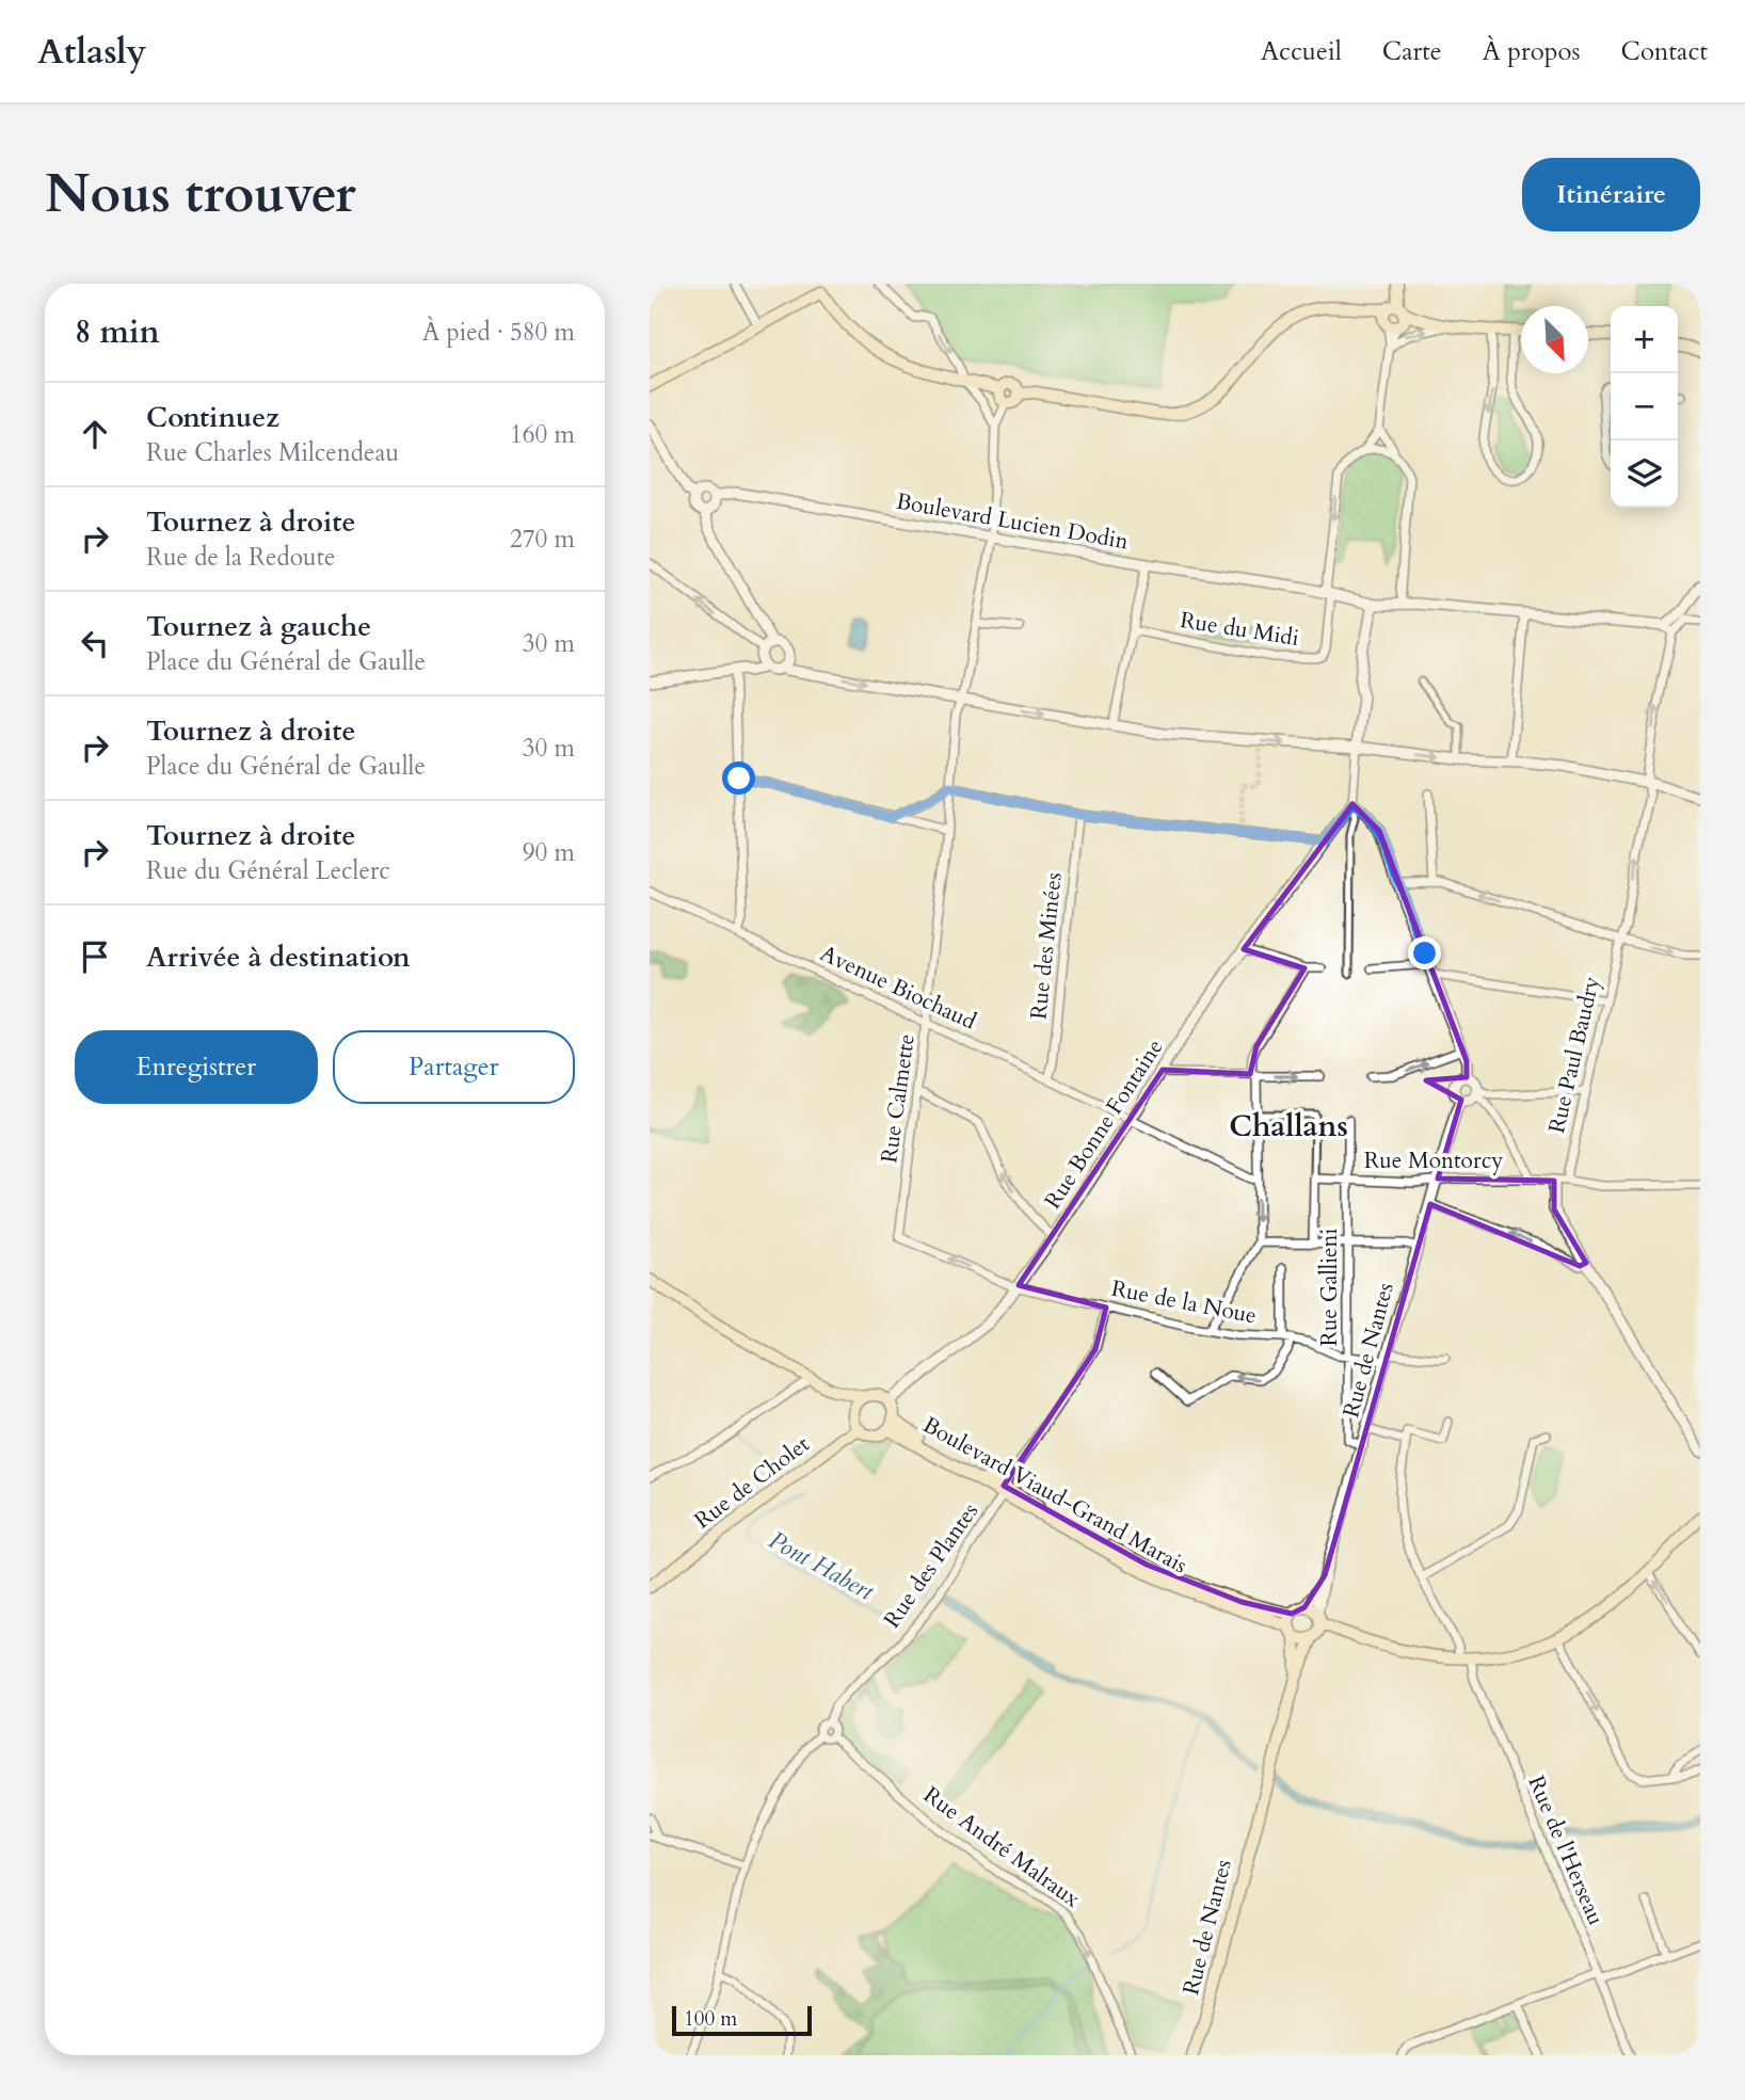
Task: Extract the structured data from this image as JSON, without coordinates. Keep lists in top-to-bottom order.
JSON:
{
  "streets": {
    "main road": ["Rue de Nantes", "Rue de Cholet", "Boulevard Viaud-Grand Marais"],
    "street": [
      "Boulevard Lucien Dodin",
      "Rue du Midi",
      "Rue des Minées",
      "Avenue Biochaud",
      "Rue Paul Baudry",
      "Rue Calmette",
      "Rue Bonne Fontaine",
      "Rue Montorcy",
      "Rue Gallieni",
      "Rue de la Noue",
      "Rue des Plantes",
      "Rue André Malraux",
      "Rue de l'Herseau"
    ]
  },
  "crossings": [
    ["Boulevard Lucien Dodin", "Rue du Midi"],
    ["Boulevard Lucien Dodin", "Rue Paul Baudry"],
    ["Boulevard Lucien Dodin", "Rue Calmette"],
    ["Rue des Minées", "Avenue Biochaud"],
    ["Avenue Biochaud", "Rue Calmette"],
    ["Avenue Biochaud", "Rue Bonne Fontaine"],
    ["Rue Paul Baudry", "Rue Montorcy"],
    ["Rue Calmette", "Rue de la Noue"],
    ["Rue Bonne Fontaine", "Rue de la Noue"],
    ["Rue Bonne Fontaine", "Rue de Cholet"],
    ["Rue Bonne Fontaine", "Boulevard Viaud-Grand Marais"],
    ["Rue Montorcy", "Rue Gallieni"],
    ["Rue Montorcy", "Rue de Nantes"],
    ["Rue Gallieni", "Rue de la Noue"],
    ["Rue Gallieni", "Rue de Nantes"],
    ["Rue de la Noue", "Rue de Nantes"],
    ["Rue de la Noue", "Rue des Plantes"],
    ["Rue de Nantes", "Boulevard Viaud-Grand Marais"],
    ["Rue de Cholet", "Boulevard Viaud-Grand Marais"],
    ["Boulevard Viaud-Grand Marais", "Rue des Plantes"],
    ["Rue des Plantes", "Rue André Malraux"]
  ],
  "one_way": ["Rue Paul Baudry", "Rue André Malraux"],
  "districts": ["Challans"],
  "water": ["Pont Habert"],
  "scale_bar": "100 m",
  "north": "bottom right",
  "page": {
    "header": "Atlasly",
    "nav": [
      "Accueil",
      "Carte",
      "À propos",
      "Contact"
    ],
    "buttons": [
      "Itinéraire",
      ["Enregistrer", "Partager"]
    ],
    "title": "Nous trouver",
    "heading": ["8 min", "À pied · 580 m"],
    "map_buttons": ["+", "−"],
    "list": [
      ["Continuez", "Rue Charles Milcendeau", "160 m"],
      ["Tournez à droite", "Rue de la Redoute", "270 m"],
      ["Tournez à gauche", "Place du Général de Gaulle", "30 m"],
      ["Tournez à droite", "Place du Général de Gaulle", "30 m"],
      ["Tournez à droite", "Rue du Général Leclerc", "90 m"],
      "Arrivée à destination"
    ],
    "scale": "100 m"
  }
}
